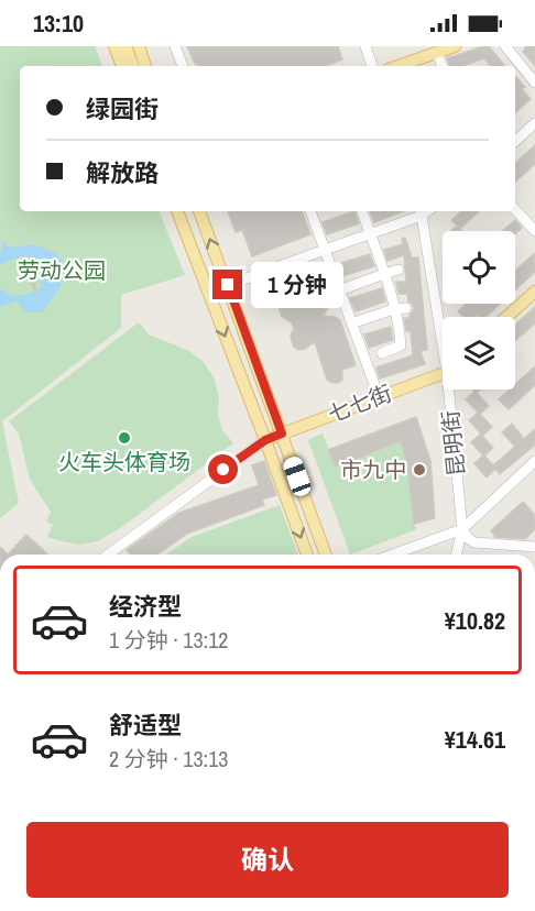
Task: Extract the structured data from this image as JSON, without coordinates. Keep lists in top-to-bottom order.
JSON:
{
  "streets": {
    "main road": ["七七街"],
    "street": ["昆明街"]
  },
  "parks": ["劳动公园"],
  "places": ["火车头体育场", "市九中"],
  "page": {
    "status": "13:10",
    "banner": ["绿园街", "解放路"],
    "bubble": "1 分钟",
    "list": [
      {
        "name": "经济型",
        "note": "1 分钟 · 13:12",
        "value": "¥10.82"
      },
      {
        "name": "舒适型",
        "note": "2 分钟 · 13:13",
        "value": "¥14.61"
      }
    ],
    "buttons": "确认"
  }
}
